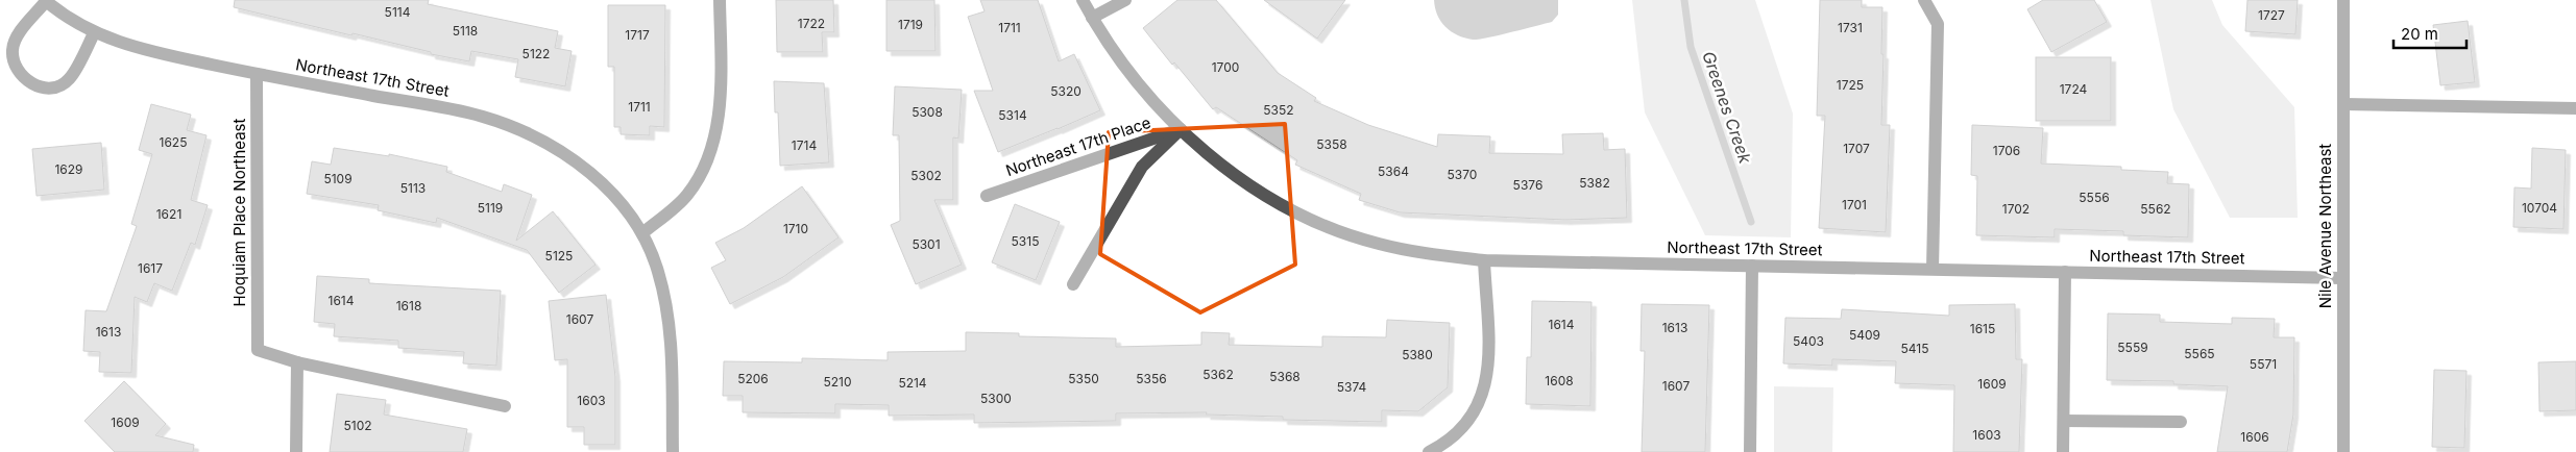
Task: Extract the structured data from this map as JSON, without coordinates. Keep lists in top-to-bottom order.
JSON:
{
  "streets": {
    "street": [
      "Northeast 17th Street",
      "Northeast 17th Place",
      "Hoquiam Place Northeast",
      "Nile Avenue Northeast"
    ]
  },
  "crossings": [
    ["Northeast 17th Street", "Northeast 17th Place"],
    ["Northeast 17th Street", "Hoquiam Place Northeast"],
    ["Northeast 17th Street", "Nile Avenue Northeast"]
  ],
  "water": ["Greenes Creek"],
  "house_numbers": [
    "5114",
    "1727",
    "1722",
    "1719",
    "1711",
    "1731",
    "5118",
    "1717",
    "5122",
    "1700",
    "1725",
    "1724",
    "5320",
    "1711",
    "5352",
    "5308",
    "5314",
    "1625",
    "5358",
    "1714",
    "1707",
    "1706",
    "1629",
    "5364",
    "5370",
    "5302",
    "5109",
    "5382",
    "5376",
    "5113",
    "5556",
    "1701",
    "5119",
    "10704",
    "1702",
    "5562",
    "1621",
    "1710",
    "5315",
    "5301",
    "5125",
    "1617",
    "1614",
    "1618",
    "1607",
    "1614",
    "1613",
    "1615",
    "1613",
    "5409",
    "5403",
    "5559",
    "5415",
    "5565",
    "5380",
    "5571",
    "5362",
    "5368",
    "5206",
    "5350",
    "5356",
    "1608",
    "5210",
    "5214",
    "1609",
    "1607",
    "5374",
    "5300",
    "1603",
    "1609",
    "5102",
    "1603",
    "1606"
  ],
  "scale_bar": "20 m"
}
